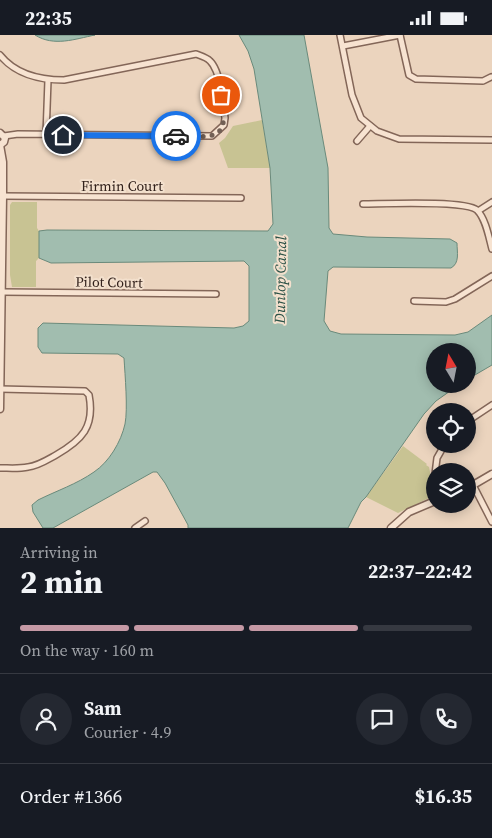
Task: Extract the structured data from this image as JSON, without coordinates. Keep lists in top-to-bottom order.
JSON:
{
  "streets": {
    "street": ["Firmin Court", "Pilot Court"]
  },
  "water": ["Dunlop Canal"],
  "north": "top",
  "page": {
    "status": "22:35",
    "heading": ["2 min", "Arriving in", "22:37–22:42"],
    "panel": [
      "Sam",
      "Courier · 4.9",
      "Order #1366",
      "$16.35"
    ],
    "bar": "On the way · 160 m"
  }
}
